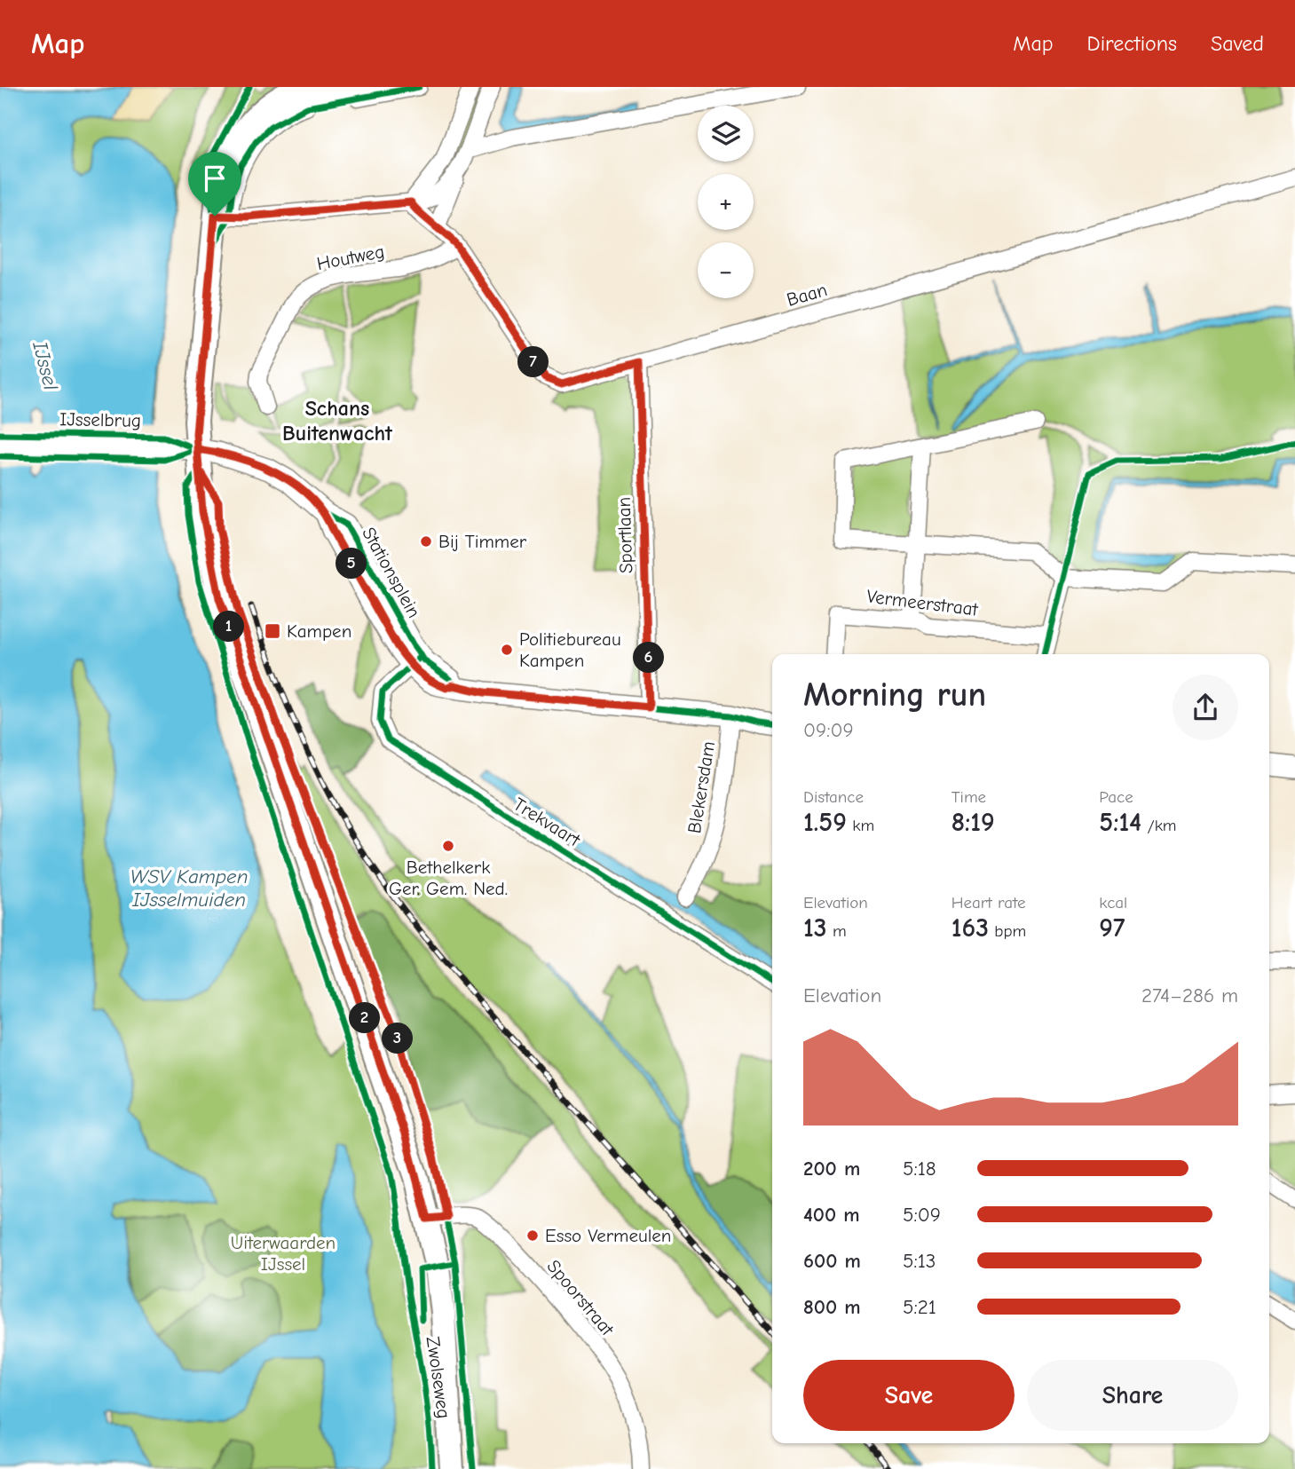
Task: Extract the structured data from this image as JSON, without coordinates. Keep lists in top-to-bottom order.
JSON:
{
  "streets": {
    "main road": ["Zwolseweg"],
    "street": [
      "Houtweg",
      "Baan",
      "IJsselbrug",
      "Sportlaan",
      "Stationsplein",
      "Vermeerstraat",
      "Blekersdam",
      "Trekvaart",
      "Spoorstraat"
    ]
  },
  "crossings": [
    ["Houtweg", "Baan"],
    ["Baan", "Sportlaan"],
    ["IJsselbrug", "Stationsplein"],
    ["IJsselbrug", "Zwolseweg"],
    ["Stationsplein", "Trekvaart"],
    ["Stationsplein", "Zwolseweg"],
    ["Spoorstraat", "Zwolseweg"]
  ],
  "districts": ["Schans Buitenwacht"],
  "water": ["IJssel", "WSV Kampen IJsselmuiden"],
  "parks": ["Uiterwaarden IJssel"],
  "places": {
    "other": [
      "Bij Timmer",
      "Politiebureau Kampen",
      "Bethelkerk Ger. Gem. Ned.",
      "Esso Vermeulen"
    ],
    "transit": ["Kampen"]
  },
  "page": {
    "header": "Map",
    "nav": ["Map", "Directions", "Saved"],
    "map_buttons": ["+", "−"],
    "pins": [
      "7",
      "5",
      "1",
      "6",
      "2",
      "3"
    ],
    "heading": ["Morning run", "09:09"],
    "stats": [
      ["Distance", "1.59 km"],
      ["Time", "8:19"],
      ["Pace", "5:14 /km"],
      ["Elevation", "13 m"],
      ["Heart rate", "163 bpm"],
      ["kcal", "97"]
    ],
    "chart": ["Elevation", "274–286 m"],
    "list": [
      {
        "name": "200 m",
        "note": "5:18"
      },
      {
        "name": "400 m",
        "note": "5:09"
      },
      {
        "name": "600 m",
        "note": "5:13"
      },
      {
        "name": "800 m",
        "note": "5:21"
      }
    ],
    "buttons": ["Save", "Share"]
  }
}
